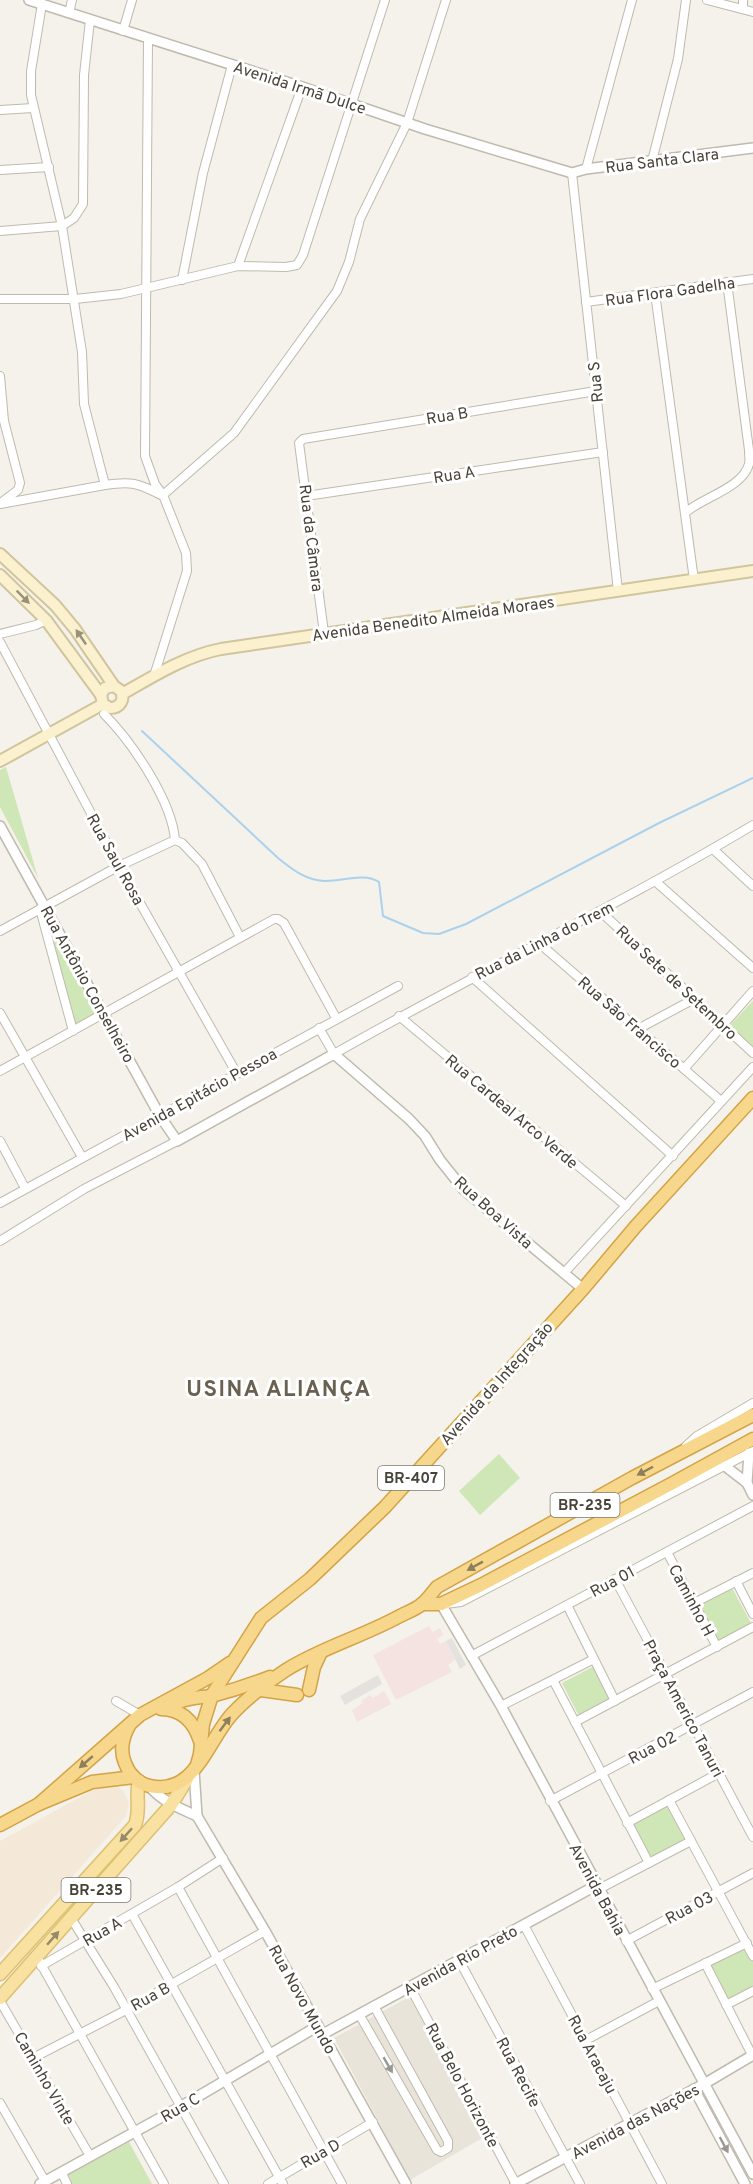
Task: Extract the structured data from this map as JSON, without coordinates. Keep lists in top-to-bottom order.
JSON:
{
  "streets": {
    "highway": ["Avenida da Integração", "BR-407", "BR-235"],
    "main road": ["Avenida Benedito Almeida Moraes"],
    "street": [
      "Avenida Irmã Dulce",
      "Rua Santa Clara",
      "Rua Flora Gadelha",
      "Rua S",
      "Rua B",
      "Rua A",
      "Rua da Câmara",
      "Rua Saul Rosa",
      "Rua da Linha do Trem",
      "Rua Sete de Setembro",
      "Rua Antônio Conselheiro",
      "Rua São Francisco",
      "Avenida Epitácio Pessoa",
      "Rua Cardeal Arco Verde",
      "Rua Boa Vista",
      "Rua 01",
      "Caminho H",
      "Praça Americo Tanuri",
      "Rua 02",
      "Avenida Bahia",
      "Rua 03",
      "Avenida Rio Preto",
      "Rua Novo Mundo",
      "Rua Aracaju",
      "Rua Recife",
      "Caminho Vinte",
      "Rua Belo Horizonte",
      "Rua C",
      "Avenida das Nações",
      "Rua D"
    ]
  },
  "crossings": [
    ["Avenida Irmã Dulce", "Rua Santa Clara"],
    ["Avenida Irmã Dulce", "Rua S"],
    ["Rua Santa Clara", "Rua S"],
    ["Rua Flora Gadelha", "Rua S"],
    ["Rua S", "Rua B"],
    ["Rua S", "Rua A"],
    ["Rua S", "Avenida Benedito Almeida Moraes"],
    ["Rua B", "Rua da Câmara"],
    ["Rua B", "Rua Novo Mundo"],
    ["Rua B", "Caminho Vinte"],
    ["Rua A", "Rua da Câmara"],
    ["Rua A", "BR-235"],
    ["Rua A", "Rua Novo Mundo"],
    ["Rua da Câmara", "Avenida Benedito Almeida Moraes"],
    ["Rua Saul Rosa", "Avenida Epitácio Pessoa"],
    ["Rua da Linha do Trem", "Rua Sete de Setembro"],
    ["Rua da Linha do Trem", "Rua São Francisco"],
    ["Rua da Linha do Trem", "Rua Cardeal Arco Verde"],
    ["Rua da Linha do Trem", "Rua Boa Vista"],
    ["Rua Antônio Conselheiro", "Avenida Epitácio Pessoa"],
    ["Rua Boa Vista", "Avenida da Integração"],
    ["Avenida da Integração", "BR-235"],
    ["BR-235", "Avenida Bahia"],
    ["BR-235", "Caminho Vinte"],
    ["Rua 01", "Caminho H"],
    ["Rua 01", "Praça Americo Tanuri"],
    ["Rua 01", "Avenida Bahia"],
    ["Praça Americo Tanuri", "Rua 02"],
    ["Rua 02", "Avenida Bahia"],
    ["Avenida Bahia", "Rua 03"],
    ["Avenida Bahia", "Avenida Rio Preto"],
    ["Avenida Bahia", "Avenida das Nações"],
    ["Avenida Rio Preto", "Rua Novo Mundo"],
    ["Avenida Rio Preto", "Rua Aracaju"],
    ["Avenida Rio Preto", "Rua Recife"],
    ["Avenida Rio Preto", "Rua Belo Horizonte"],
    ["Avenida Rio Preto", "Rua C"],
    ["Rua Novo Mundo", "Rua C"],
    ["Rua Novo Mundo", "Rua D"],
    ["Rua Aracaju", "Avenida das Nações"],
    ["Rua Recife", "Avenida das Nações"],
    ["Caminho Vinte", "Rua C"],
    ["Rua Belo Horizonte", "Avenida das Nações"]
  ],
  "districts": ["USINA ALIANÇA"]
}
